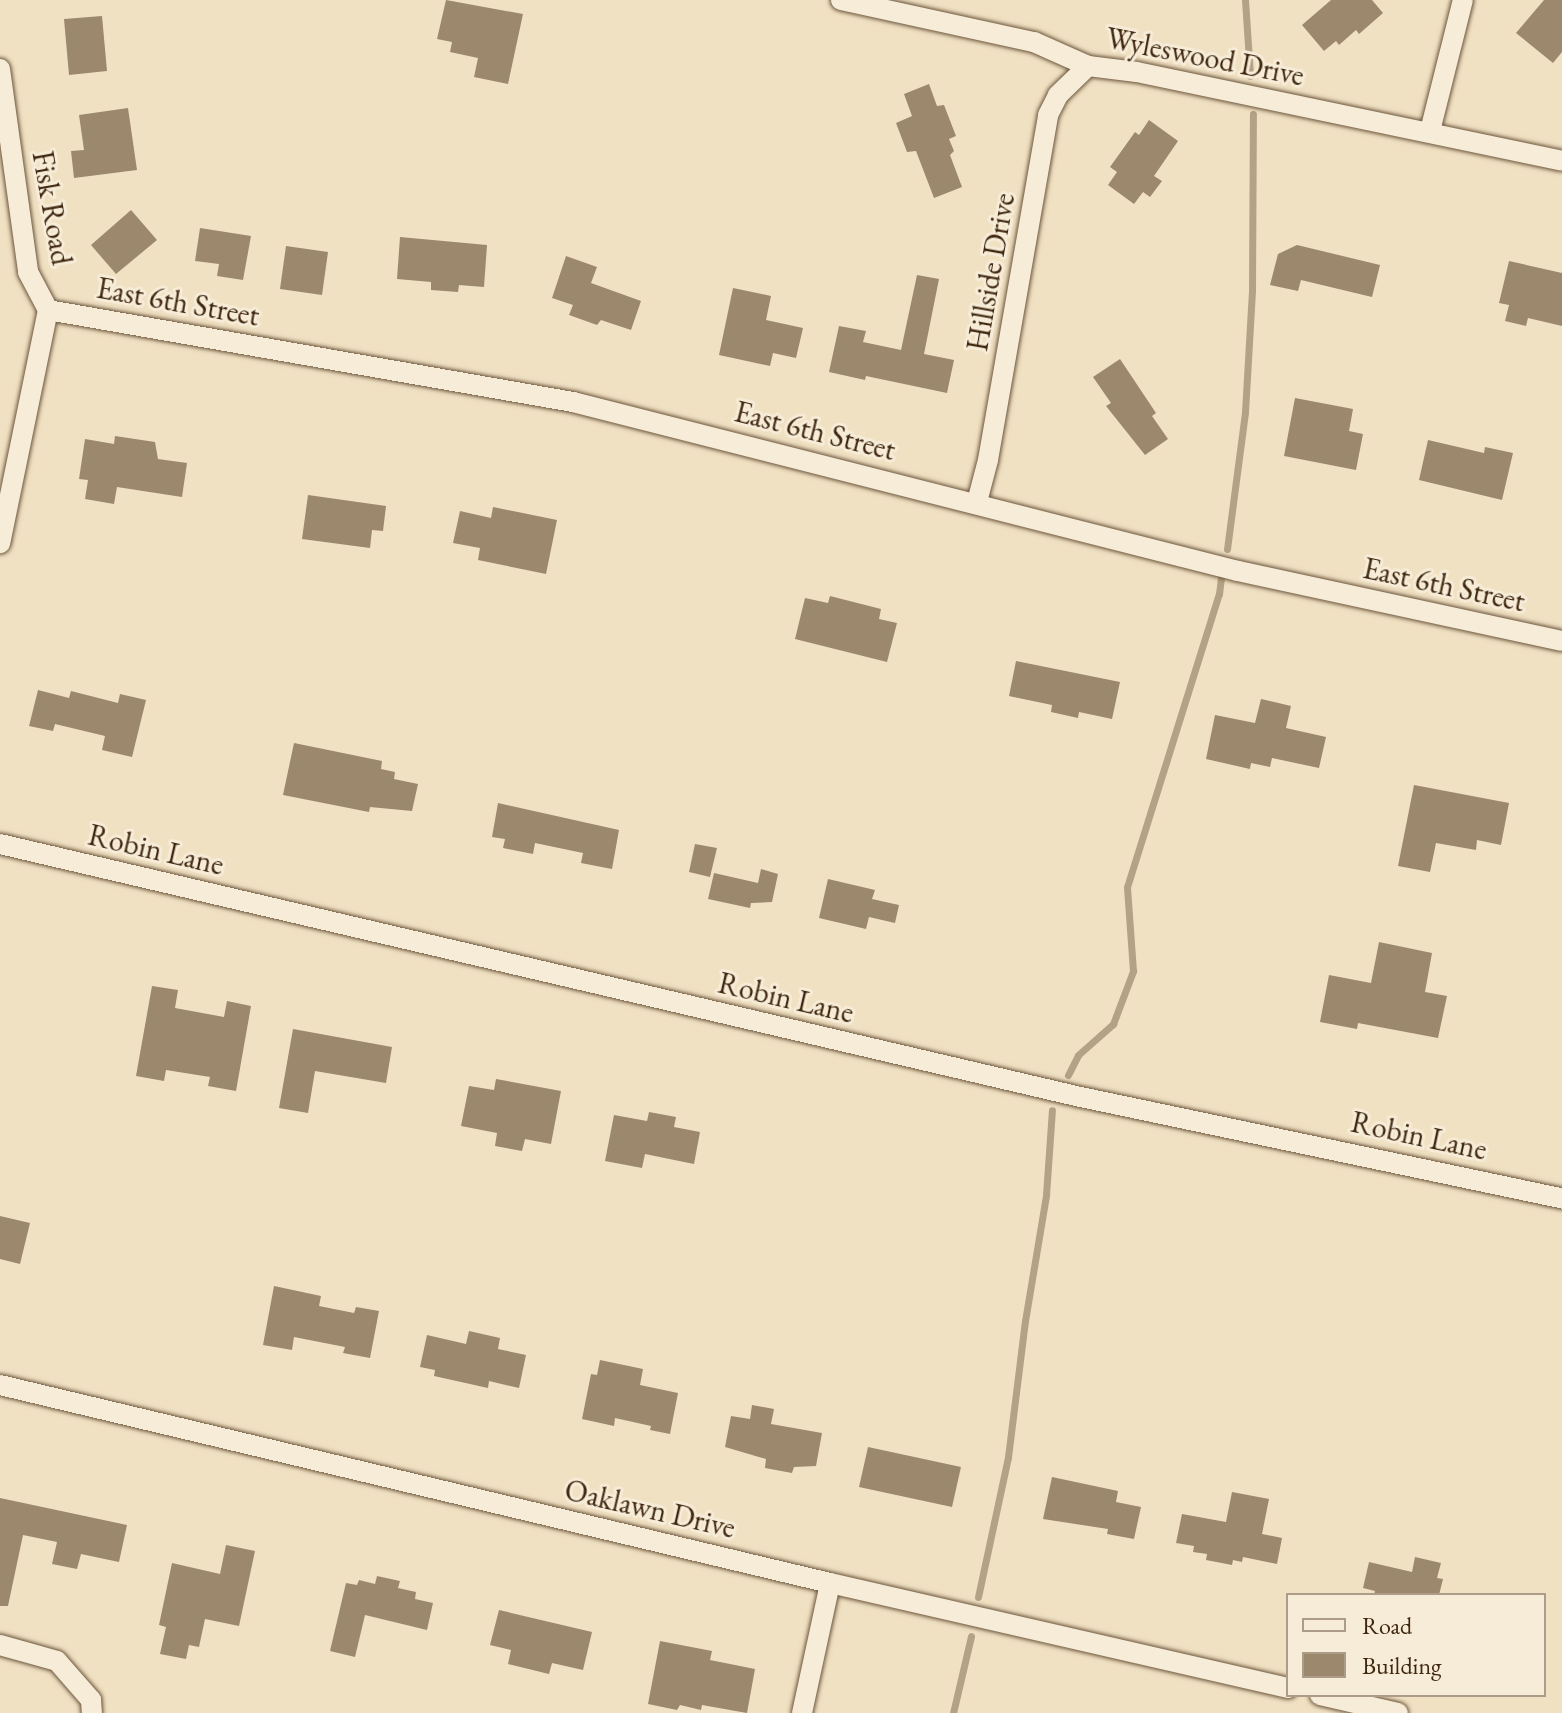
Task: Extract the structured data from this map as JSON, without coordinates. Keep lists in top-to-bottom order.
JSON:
{
  "streets": {
    "street": [
      "Wyleswood Drive",
      "Fisk Road",
      "Hillside Drive",
      "East 6th Street",
      "Robin Lane",
      "Oaklawn Drive"
    ]
  },
  "crossings": [
    ["Wyleswood Drive", "Hillside Drive"],
    ["Fisk Road", "East 6th Street"],
    ["Hillside Drive", "East 6th Street"]
  ],
  "legend": ["Road", "Building"]
}
